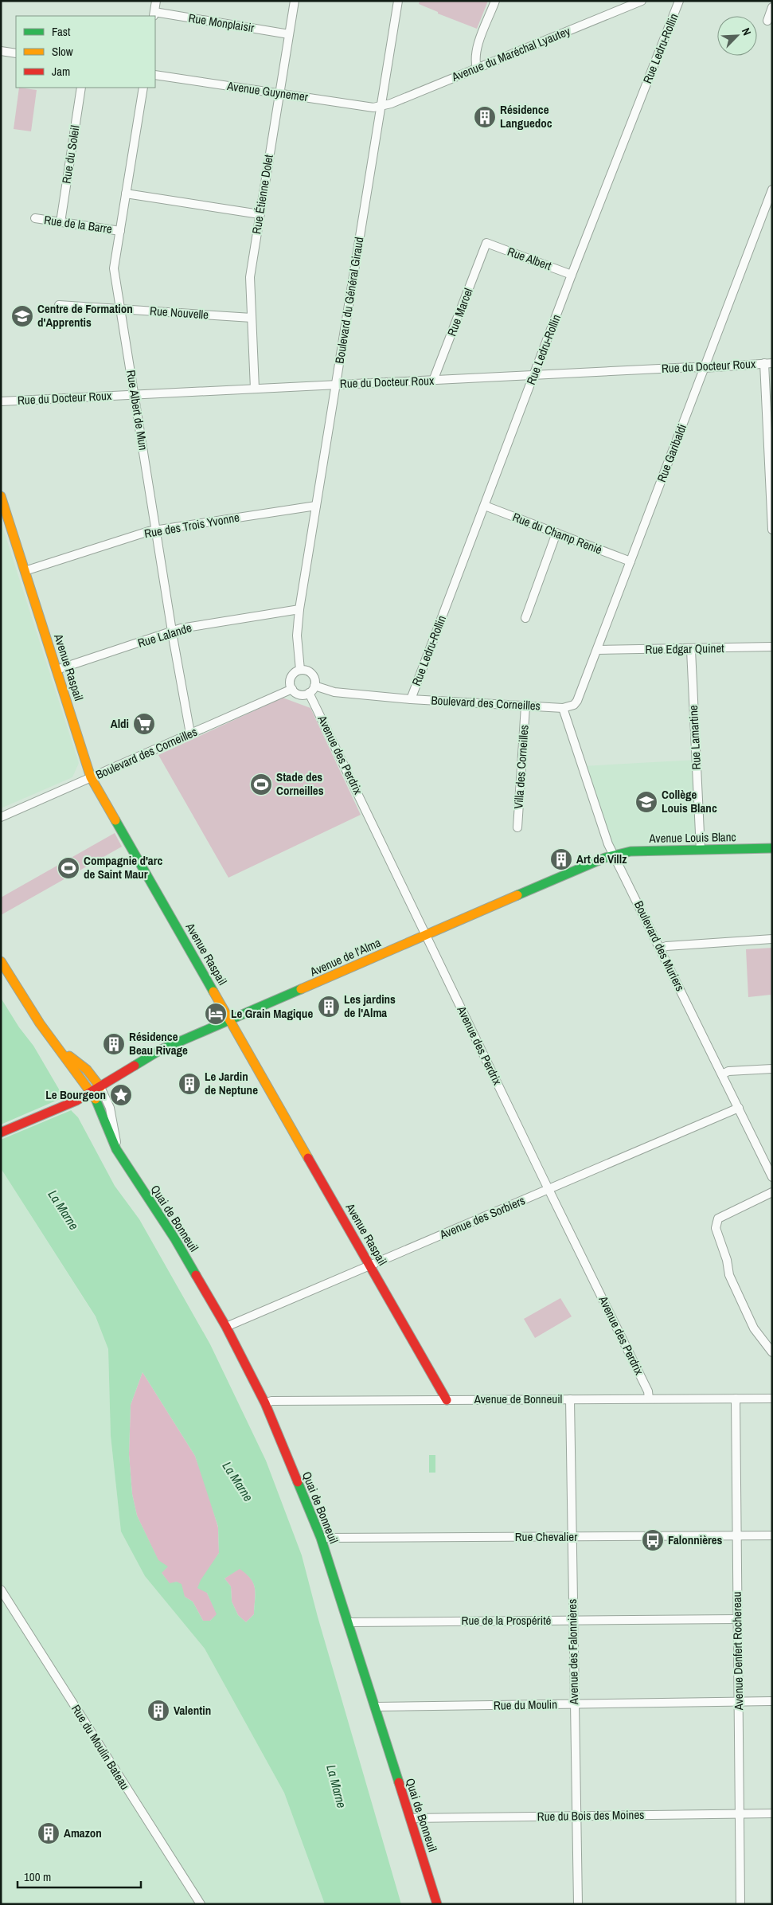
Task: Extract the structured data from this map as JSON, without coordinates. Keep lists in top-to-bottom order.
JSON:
{
  "streets": {
    "street": [
      "Rue Monplaisir",
      "Rue Ledru-Rollin",
      "Avenue du Maréchal Lyautey",
      "Avenue Guynemer",
      "Rue du Soleil",
      "Rue Étienne Dolet",
      "Rue de la Barre",
      "Rue Albert",
      "Boulevard du Général Giraud",
      "Rue Marcel",
      "Rue Nouvelle",
      "Rue du Docteur Roux",
      "Rue Albert de Mun",
      "Rue Garibaldi",
      "Rue des Trois Yvonne",
      "Rue du Champ Renié",
      "Rue Lalande",
      "Rue Edgar Quinet",
      "Avenue Raspail",
      "Boulevard des Corneilles",
      "Rue Lamartine",
      "Avenue des Perdrix",
      "Villa des Corneilles",
      "Avenue Louis Blanc",
      "Boulevard des Muriers",
      "Avenue de l'Alma",
      "Avenue des Sorbiers",
      "Quai de Bonneuil",
      "Avenue de Bonneuil",
      "Rue Chevalier",
      "Rue de la Prospérité",
      "Avenue Denfert Rochereau",
      "Avenue des Falonnières",
      "Rue du Moulin",
      "Rue du Moulin Bateau",
      "Rue du Bois des Moines"
    ]
  },
  "crossings": [
    ["Rue Monplaisir", "Rue Étienne Dolet"],
    ["Rue Ledru-Rollin", "Rue Albert"],
    ["Rue Ledru-Rollin", "Rue du Docteur Roux"],
    ["Rue Ledru-Rollin", "Rue du Champ Renié"],
    ["Rue Ledru-Rollin", "Boulevard des Corneilles"],
    ["Avenue du Maréchal Lyautey", "Avenue Guynemer"],
    ["Avenue du Maréchal Lyautey", "Boulevard du Général Giraud"],
    ["Avenue Guynemer", "Rue Étienne Dolet"],
    ["Avenue Guynemer", "Boulevard du Général Giraud"],
    ["Rue du Soleil", "Rue de la Barre"],
    ["Rue Étienne Dolet", "Rue Nouvelle"],
    ["Rue Étienne Dolet", "Rue du Docteur Roux"],
    ["Rue de la Barre", "Rue Albert de Mun"],
    ["Rue Albert", "Rue Marcel"],
    ["Boulevard du Général Giraud", "Rue du Docteur Roux"],
    ["Boulevard du Général Giraud", "Rue des Trois Yvonne"],
    ["Boulevard du Général Giraud", "Rue Lalande"],
    ["Boulevard du Général Giraud", "Boulevard des Corneilles"],
    ["Boulevard du Général Giraud", "Avenue des Perdrix"],
    ["Rue Marcel", "Rue du Docteur Roux"],
    ["Rue Nouvelle", "Rue Albert de Mun"],
    ["Rue du Docteur Roux", "Rue Albert de Mun"],
    ["Rue du Docteur Roux", "Rue Garibaldi"],
    ["Rue Albert de Mun", "Rue des Trois Yvonne"],
    ["Rue Albert de Mun", "Rue Lalande"],
    ["Rue Albert de Mun", "Boulevard des Corneilles"],
    ["Rue Garibaldi", "Rue du Champ Renié"],
    ["Rue Garibaldi", "Rue Edgar Quinet"],
    ["Rue Garibaldi", "Boulevard des Corneilles"],
    ["Rue Garibaldi", "Boulevard des Muriers"],
    ["Rue des Trois Yvonne", "Avenue Raspail"],
    ["Rue Lalande", "Avenue Raspail"],
    ["Rue Edgar Quinet", "Rue Lamartine"],
    ["Avenue Raspail", "Boulevard des Corneilles"],
    ["Avenue Raspail", "Avenue de l'Alma"],
    ["Avenue Raspail", "Avenue des Sorbiers"],
    ["Avenue Raspail", "Avenue de Bonneuil"],
    ["Boulevard des Corneilles", "Avenue des Perdrix"],
    ["Boulevard des Corneilles", "Villa des Corneilles"],
    ["Boulevard des Corneilles", "Boulevard des Muriers"],
    ["Rue Lamartine", "Avenue Louis Blanc"],
    ["Avenue des Perdrix", "Avenue de l'Alma"],
    ["Avenue des Perdrix", "Avenue des Sorbiers"],
    ["Avenue des Perdrix", "Avenue de Bonneuil"],
    ["Avenue Louis Blanc", "Boulevard des Muriers"],
    ["Avenue Louis Blanc", "Avenue de l'Alma"],
    ["Boulevard des Muriers", "Avenue de l'Alma"],
    ["Boulevard des Muriers", "Avenue des Sorbiers"],
    ["Avenue de l'Alma", "Quai de Bonneuil"],
    ["Avenue des Sorbiers", "Quai de Bonneuil"],
    ["Quai de Bonneuil", "Avenue de Bonneuil"],
    ["Quai de Bonneuil", "Rue Chevalier"],
    ["Quai de Bonneuil", "Rue de la Prospérité"],
    ["Quai de Bonneuil", "Rue du Moulin"],
    ["Quai de Bonneuil", "Rue du Bois des Moines"],
    ["Avenue de Bonneuil", "Avenue Denfert Rochereau"],
    ["Avenue de Bonneuil", "Avenue des Falonnières"],
    ["Rue Chevalier", "Avenue Denfert Rochereau"],
    ["Rue Chevalier", "Avenue des Falonnières"],
    ["Rue de la Prospérité", "Avenue Denfert Rochereau"],
    ["Rue de la Prospérité", "Avenue des Falonnières"],
    ["Avenue Denfert Rochereau", "Rue du Moulin"],
    ["Avenue Denfert Rochereau", "Rue du Bois des Moines"],
    ["Avenue des Falonnières", "Rue du Moulin"],
    ["Avenue des Falonnières", "Rue du Bois des Moines"]
  ],
  "water": ["La Marne"],
  "places": {
    "building": [
      "Résidence Languedoc",
      "Art de Villz",
      "Les jardins de l'Alma",
      "Résidence Beau Rivage",
      "Le Jardin de Neptune",
      "Valentin",
      "Amazon"
    ],
    "school or university": ["Centre de Formation d'Apprentis", "Collège Louis Blanc"],
    "supermarket": ["Aldi"],
    "sports": ["Stade des Corneilles", "Compagnie d'arc de Saint Maur"],
    "hotel": ["Le Grain Magique"],
    "place": ["Le Bourgeon"],
    "bus stop": ["Falonnières"]
  },
  "legend": ["Fast", "Slow", "Jam"],
  "scale_bar": "100 m",
  "north": "top right"
}
